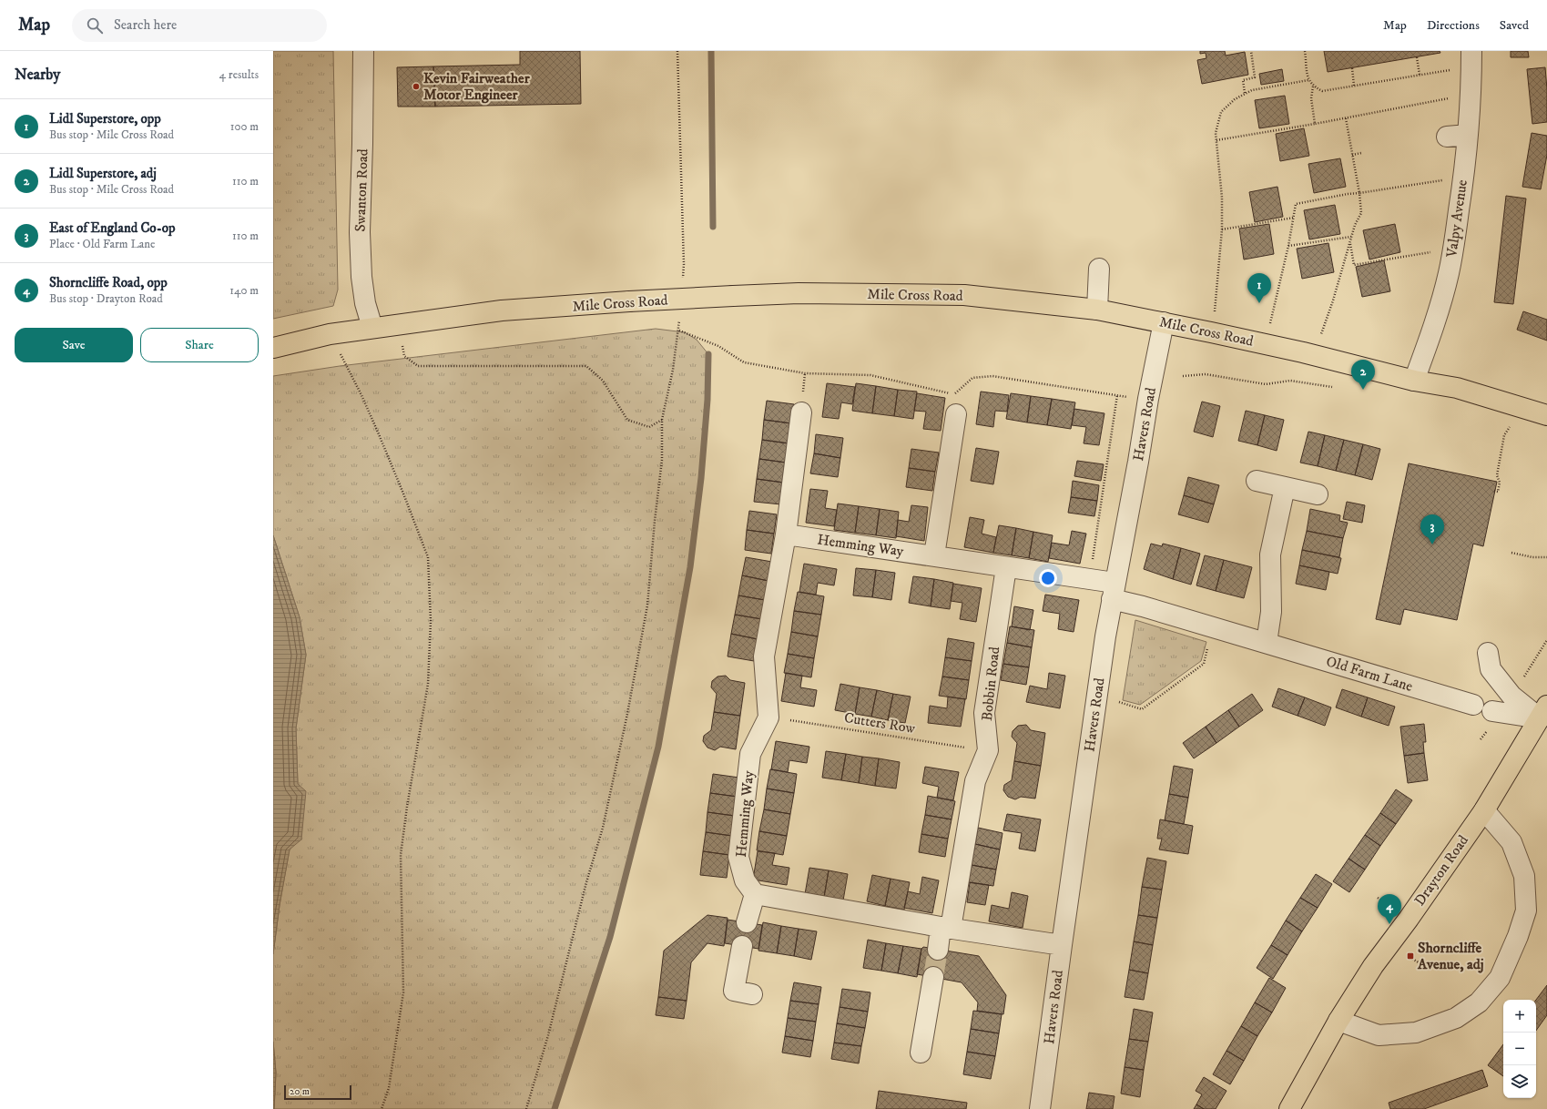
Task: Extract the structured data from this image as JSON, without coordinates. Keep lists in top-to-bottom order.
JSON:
{
  "streets": {
    "main road": ["Mile Cross Road", "Drayton Road"],
    "street": [
      "Swanton Road",
      "Valpy Avenue",
      "Havers Road",
      "Hemming Way",
      "Old Farm Lane",
      "Bobbin Road"
    ],
    "path": ["Cutters Row"]
  },
  "crossings": [
    ["Swanton Road", "Mile Cross Road"],
    ["Valpy Avenue", "Mile Cross Road"],
    ["Mile Cross Road", "Havers Road"],
    ["Havers Road", "Hemming Way"],
    ["Havers Road", "Old Farm Lane"],
    ["Hemming Way", "Old Farm Lane"],
    ["Hemming Way", "Bobbin Road"],
    ["Hemming Way", "Cutters Row"],
    ["Bobbin Road", "Cutters Row"]
  ],
  "places": {
    "other": ["Kevin Fairweather Motor Engineer"],
    "transit": ["Shorncliffe Avenue, adj"]
  },
  "scale_bar": "20 m",
  "page": {
    "header": "Map",
    "search": "Search here",
    "nav": ["Map", "Directions", "Saved"],
    "heading": ["Nearby", "4 results"],
    "list": [
      {
        "mark": "1",
        "name": "Lidl Superstore, opp",
        "note": "Bus stop · Mile Cross Road",
        "value": "100 m"
      },
      {
        "mark": "2",
        "name": "Lidl Superstore, adj",
        "note": "Bus stop · Mile Cross Road",
        "value": "110 m"
      },
      {
        "mark": "3",
        "name": "East of England Co-op",
        "note": "Place · Old Farm Lane",
        "value": "110 m"
      },
      {
        "mark": "4",
        "name": "Shorncliffe Road, opp",
        "note": "Bus stop · Drayton Road",
        "value": "140 m"
      }
    ],
    "pins": [
      "1",
      "2",
      "3",
      "4"
    ],
    "buttons": ["Save", "Share"],
    "map_buttons": ["+", "−"],
    "scale": "20 m"
  }
}
